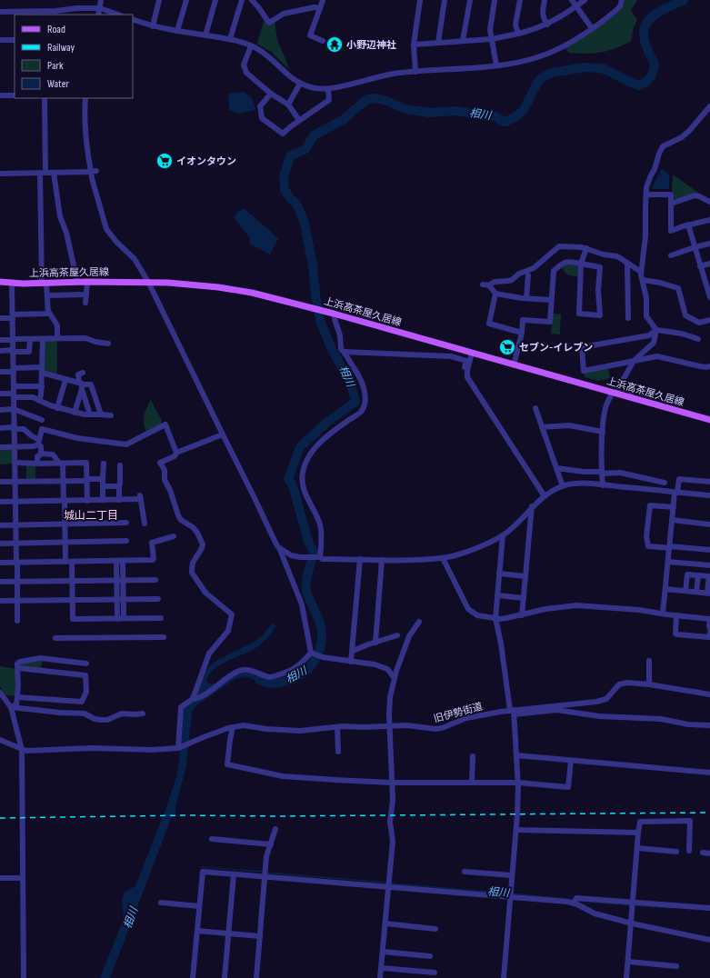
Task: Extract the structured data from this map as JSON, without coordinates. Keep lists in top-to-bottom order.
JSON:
{
  "streets": {
    "main road": ["上浜高茶屋久居線"],
    "street": ["旧伊勢街道"]
  },
  "districts": ["城山二丁目"],
  "water": ["相川"],
  "places": {
    "temple": ["小野辺神社"],
    "supermarket": ["イオンタウン", "セブン-イレブン"]
  },
  "legend": [
    "Road",
    "Railway",
    "Park",
    "Water"
  ]
}
